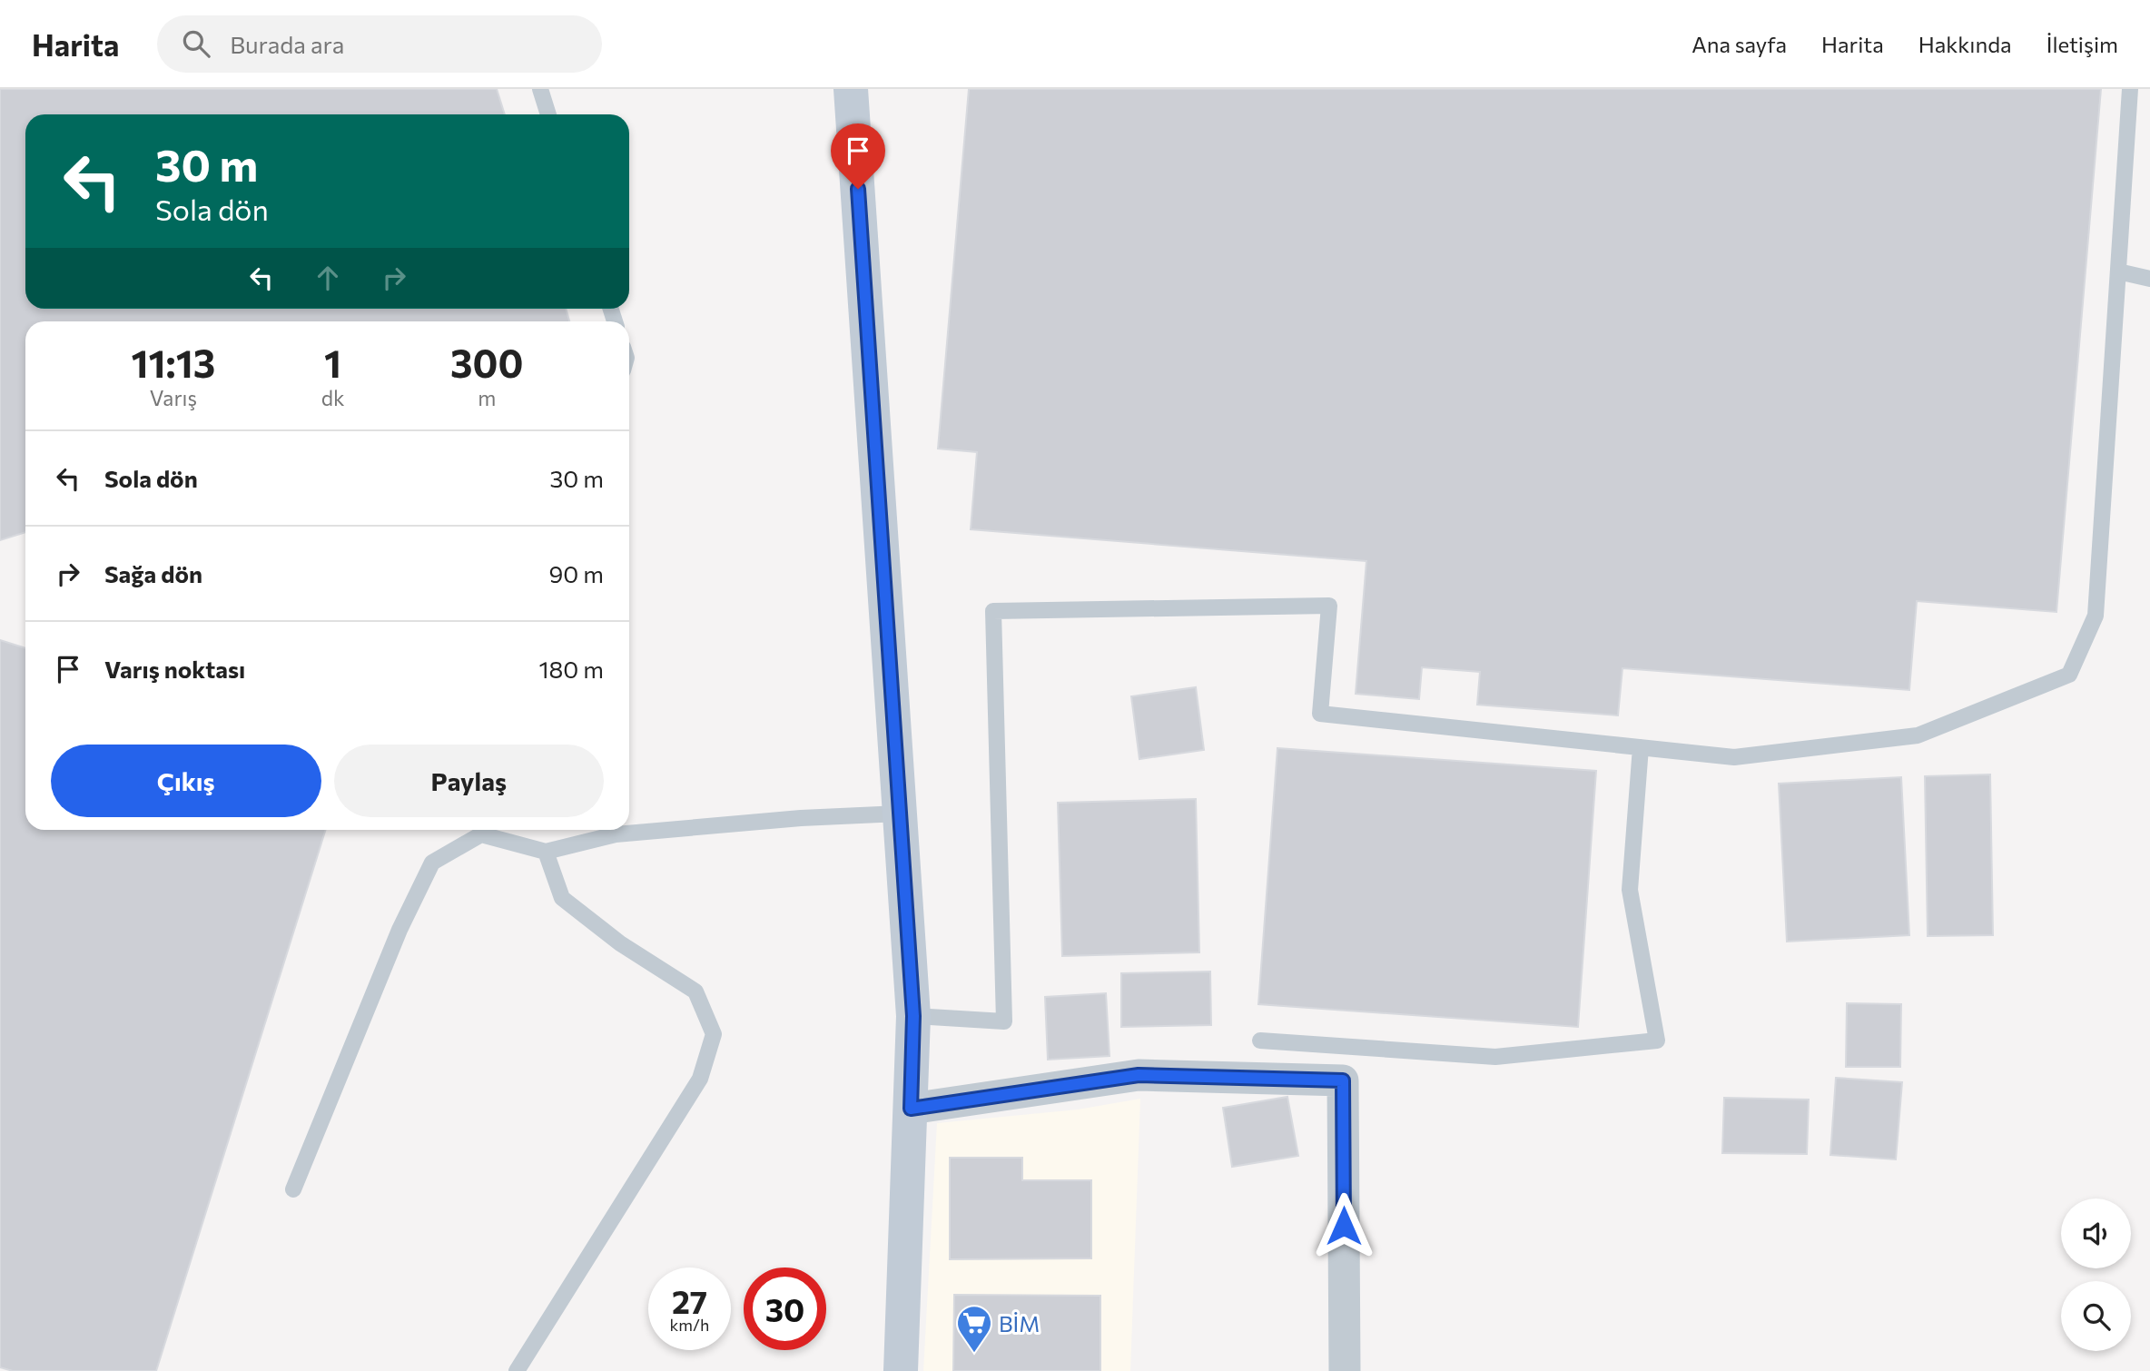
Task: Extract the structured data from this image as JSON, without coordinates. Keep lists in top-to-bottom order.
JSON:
{
  "places": {
    "supermarket": ["BİM"]
  },
  "page": {
    "header": "Harita",
    "search": "Burada ara",
    "nav": [
      "Ana sayfa",
      "Harita",
      "Hakkında",
      "İletişim"
    ],
    "turn": ["30 m", "Sola dön"],
    "eta": [
      "11:13",
      "Varış",
      "1",
      "dk",
      "300",
      "m"
    ],
    "list": [
      {
        "name": "Sola dön",
        "value": "30 m"
      },
      {
        "name": "Sağa dön",
        "value": "90 m"
      },
      {
        "name": "Varış noktası",
        "value": "180 m"
      }
    ],
    "buttons": ["Çıkış", "Paylaş"],
    "speed": "27 km/h",
    "limit": "30"
  }
}
